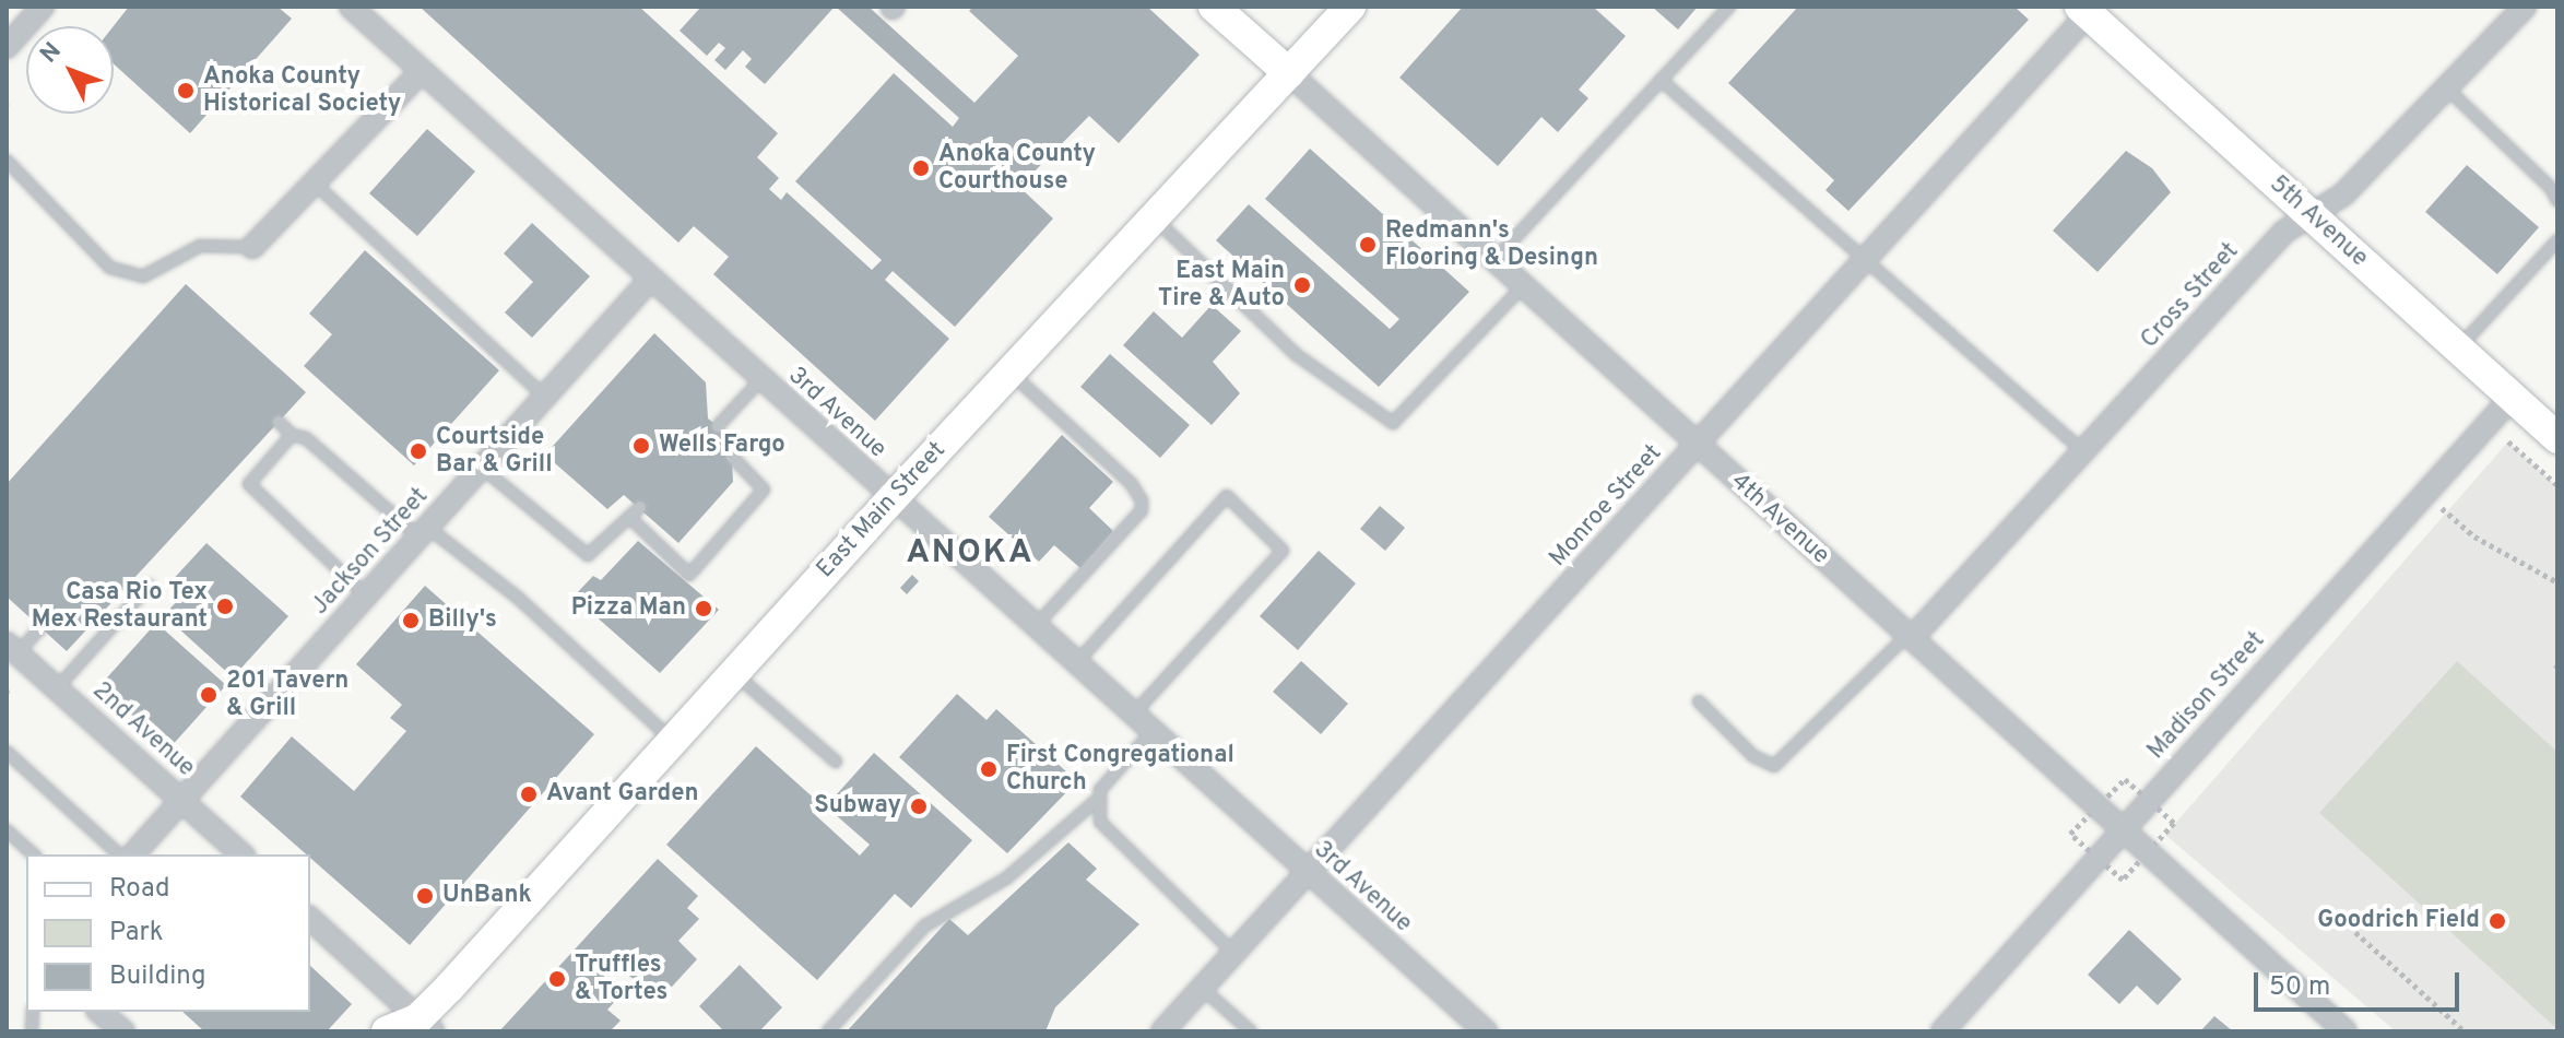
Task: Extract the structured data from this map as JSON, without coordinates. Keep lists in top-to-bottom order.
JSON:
{
  "streets": {
    "main road": ["5th Avenue", "East Main Street", "4th Avenue"],
    "street": [
      "Cross Street",
      "3rd Avenue",
      "Monroe Street",
      "Jackson Street",
      "Madison Street",
      "2nd Avenue"
    ]
  },
  "crossings": [
    ["5th Avenue", "Cross Street"],
    ["5th Avenue", "Monroe Street"],
    ["5th Avenue", "Madison Street"],
    ["Cross Street", "4th Avenue"],
    ["3rd Avenue", "Monroe Street"],
    ["3rd Avenue", "East Main Street"],
    ["3rd Avenue", "Jackson Street"],
    ["Monroe Street", "4th Avenue"],
    ["East Main Street", "4th Avenue"],
    ["4th Avenue", "Madison Street"],
    ["Jackson Street", "2nd Avenue"]
  ],
  "districts": ["ANOKA"],
  "places": [
    "Anoka County Historical Society",
    "Anoka County Courthouse",
    "Redmann's Flooring & Desingn",
    "East Main Tire & Auto",
    "Wells Fargo",
    "Courtside Bar & Grill",
    "Casa Rio Tex Mex Restaurant",
    "Pizza Man",
    "Billy's",
    "201 Tavern & Grill",
    "First Congregational Church",
    "Avant Garden",
    "Subway",
    "UnBank",
    "Goodrich Field",
    "Truffles & Tortes"
  ],
  "legend": ["Road", "Park", "Building"],
  "scale_bar": "50 m",
  "north": "top left"
}
